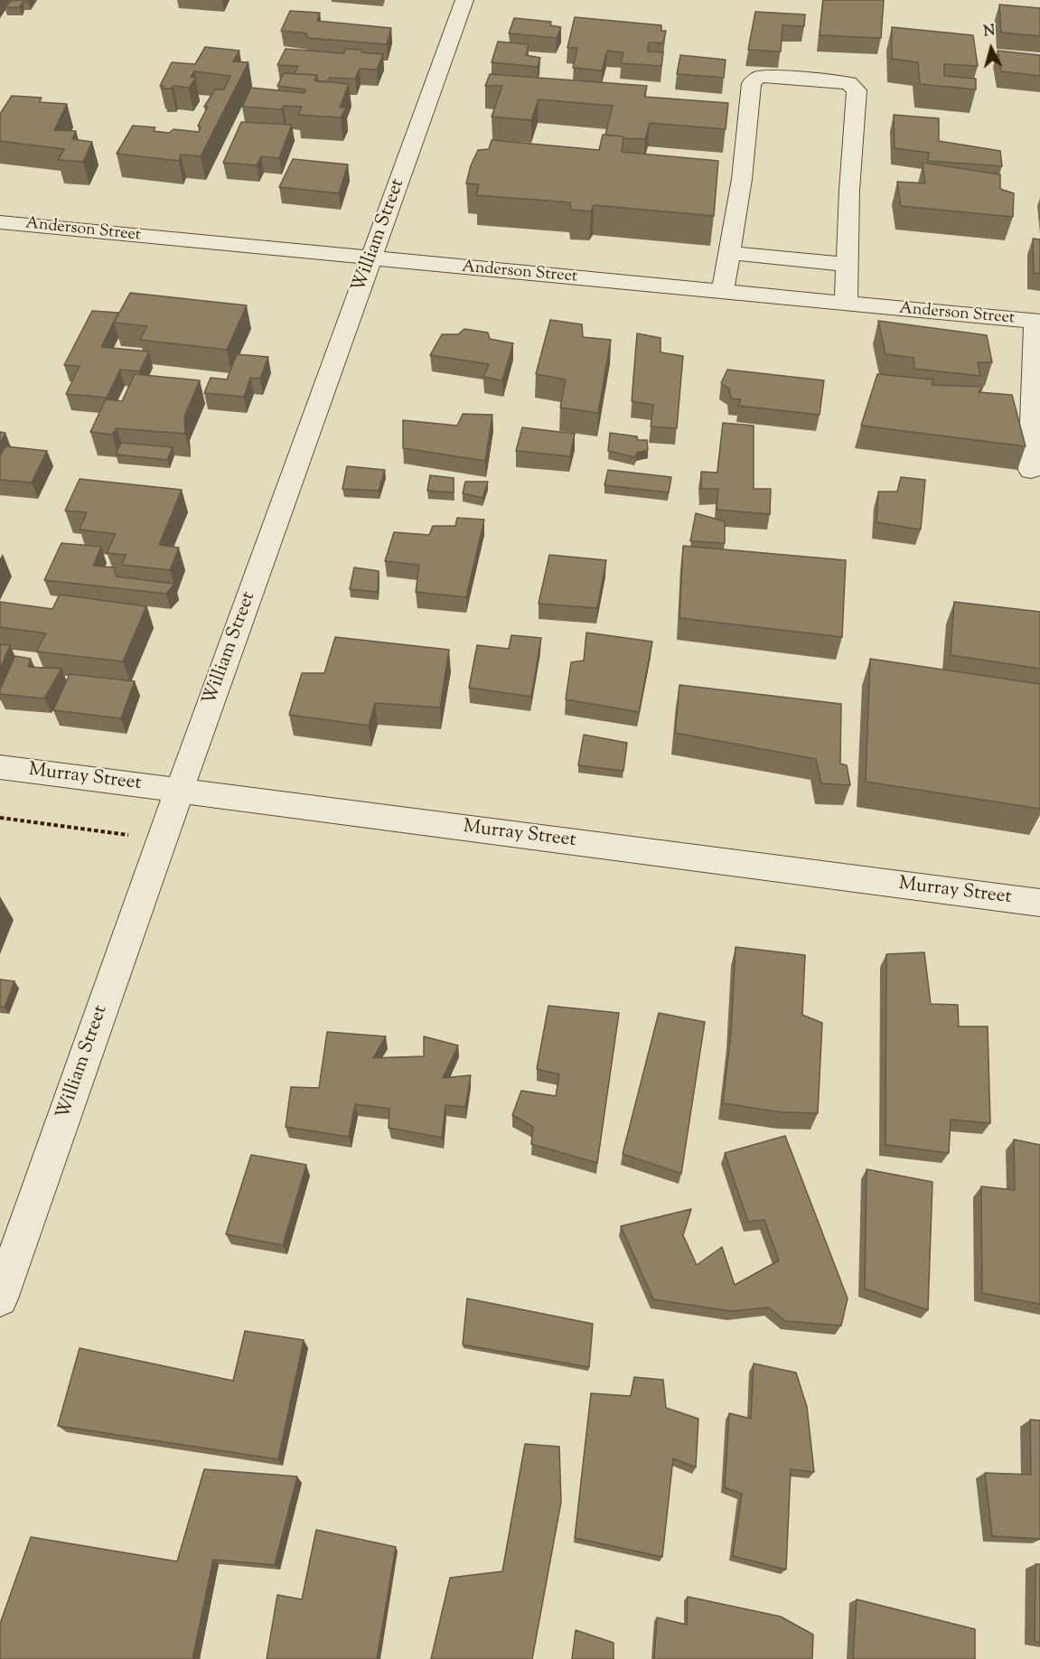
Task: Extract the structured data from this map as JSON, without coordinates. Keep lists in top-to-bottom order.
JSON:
{
  "streets": {
    "street": ["Anderson Street", "William Street", "Murray Street"]
  },
  "crossings": [
    ["Anderson Street", "William Street"],
    ["William Street", "Murray Street"]
  ],
  "north": "top"
}
